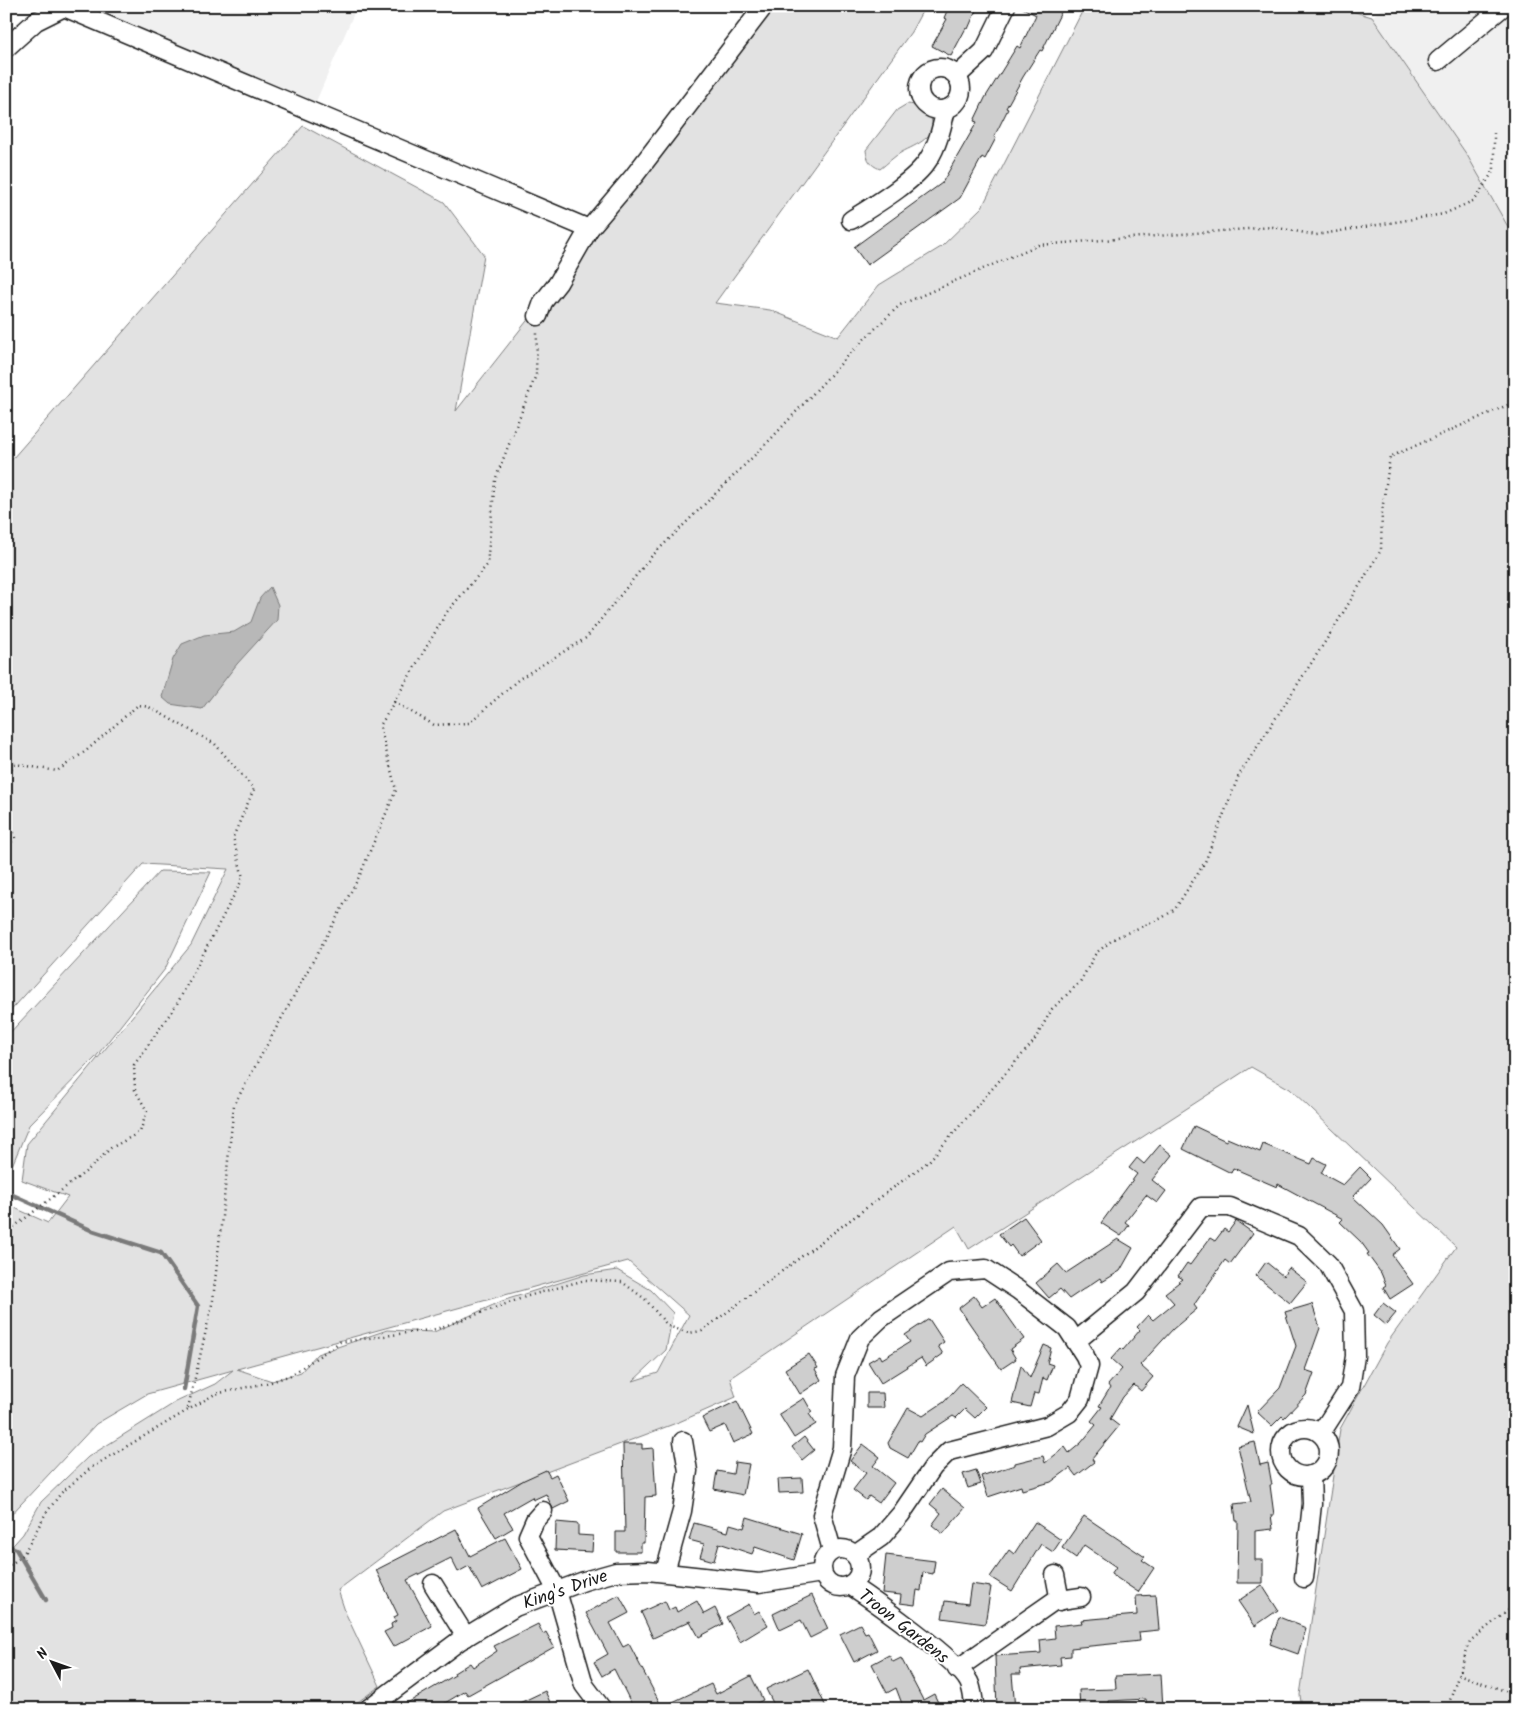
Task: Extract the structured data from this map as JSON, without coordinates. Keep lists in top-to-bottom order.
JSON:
{
  "streets": {
    "street": ["King's Drive", "Troon Gardens"]
  },
  "crossings": [
    ["King's Drive", "Troon Gardens"]
  ],
  "north": "top left"
}
